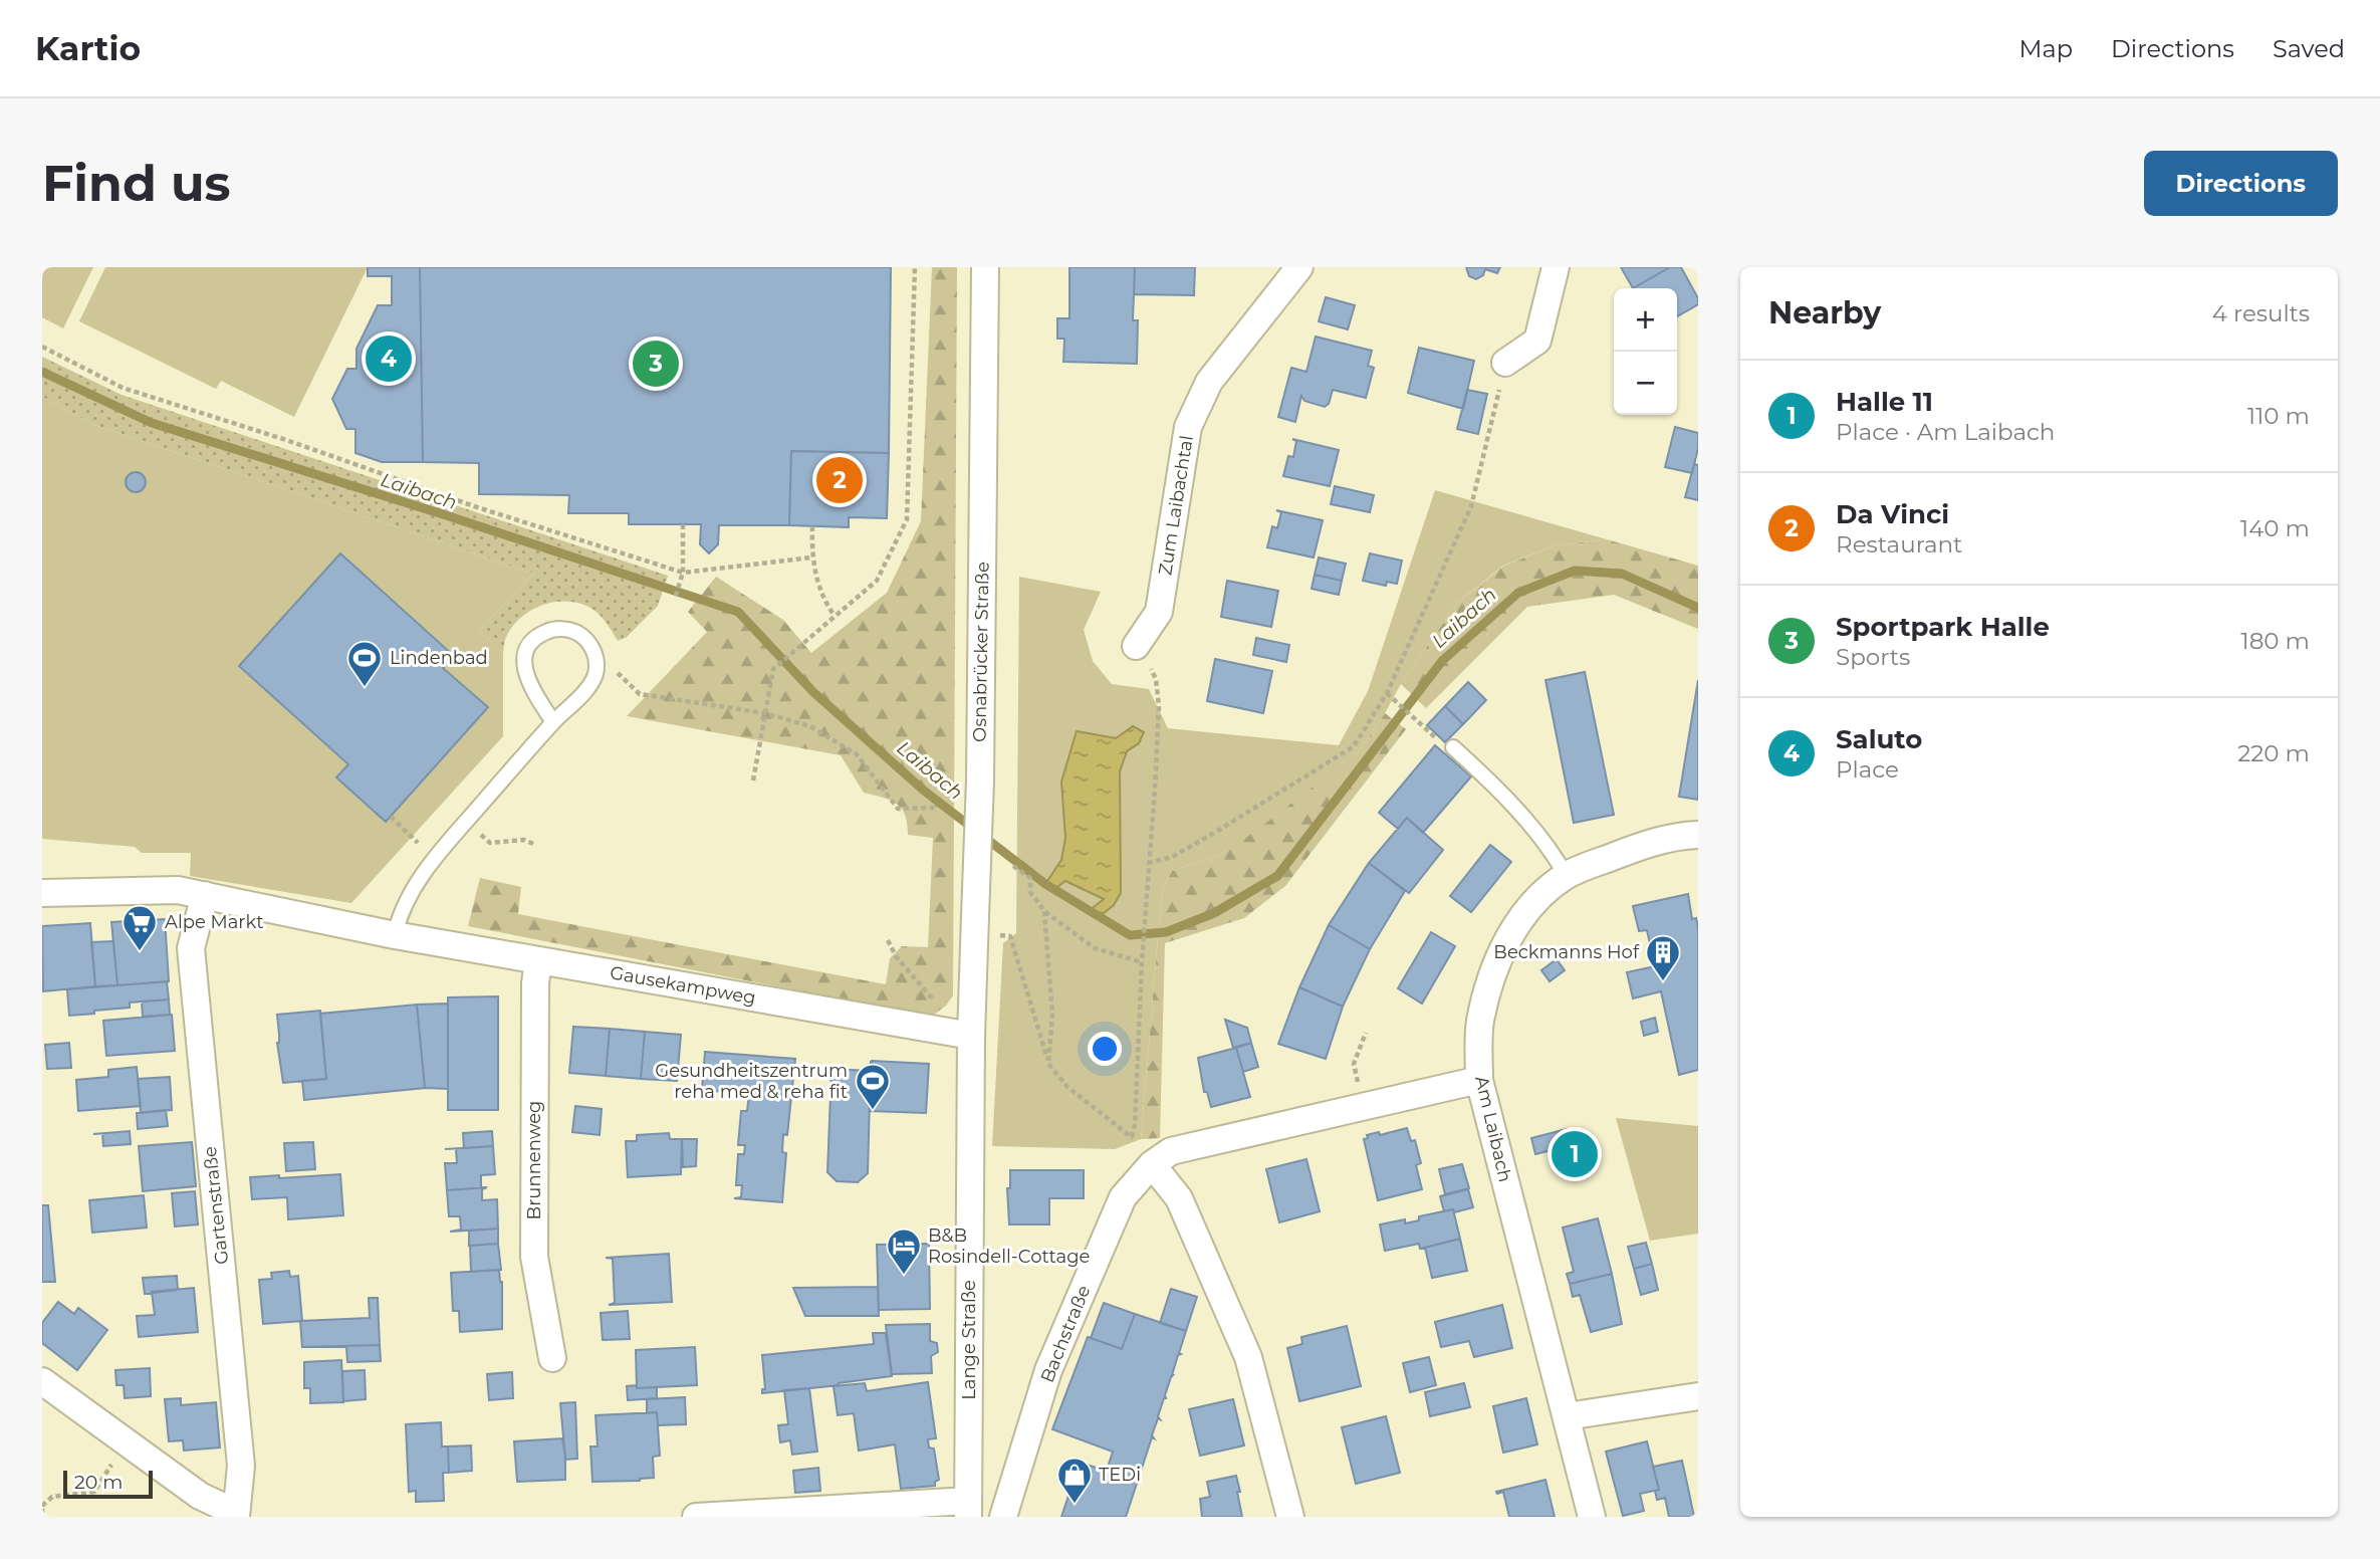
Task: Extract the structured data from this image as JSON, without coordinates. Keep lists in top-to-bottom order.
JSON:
{
  "streets": {
    "street": [
      "Zum Laibachtal",
      "Osnabrücker Straße",
      "Gausekampweg",
      "Am Laibach",
      "Brunnenweg",
      "Gartenstraße",
      "Bachstraße",
      "Lange Straße"
    ]
  },
  "crossings": [
    ["Osnabrücker Straße", "Gausekampweg"],
    ["Osnabrücker Straße", "Lange Straße"],
    ["Gausekampweg", "Brunnenweg"],
    ["Gausekampweg", "Gartenstraße"],
    ["Gausekampweg", "Lange Straße"],
    ["Am Laibach", "Bachstraße"]
  ],
  "water": ["Laibach"],
  "places": {
    "sports": ["Lindenbad", "Gesundheitszentrum reha med & reha fit"],
    "supermarket": ["Alpe Markt"],
    "building": ["Beckmanns Hof"],
    "hotel": ["B&B Rosindell-Cottage"],
    "shop": ["TEDi"]
  },
  "scale_bar": "20 m",
  "page": {
    "header": "Kartio",
    "nav": ["Map", "Directions", "Saved"],
    "buttons": "Directions",
    "title": "Find us",
    "heading": ["Nearby", "4 results"],
    "map_buttons": ["+", "−"],
    "pins": [
      "4",
      "3",
      "2",
      "1"
    ],
    "list": [
      {
        "mark": "1",
        "name": "Halle 11",
        "note": "Place · Am Laibach",
        "value": "110 m"
      },
      {
        "mark": "2",
        "name": "Da Vinci",
        "note": "Restaurant",
        "value": "140 m"
      },
      {
        "mark": "3",
        "name": "Sportpark Halle",
        "note": "Sports",
        "value": "180 m"
      },
      {
        "mark": "4",
        "name": "Saluto",
        "note": "Place",
        "value": "220 m"
      }
    ],
    "scale": "20 m"
  }
}
